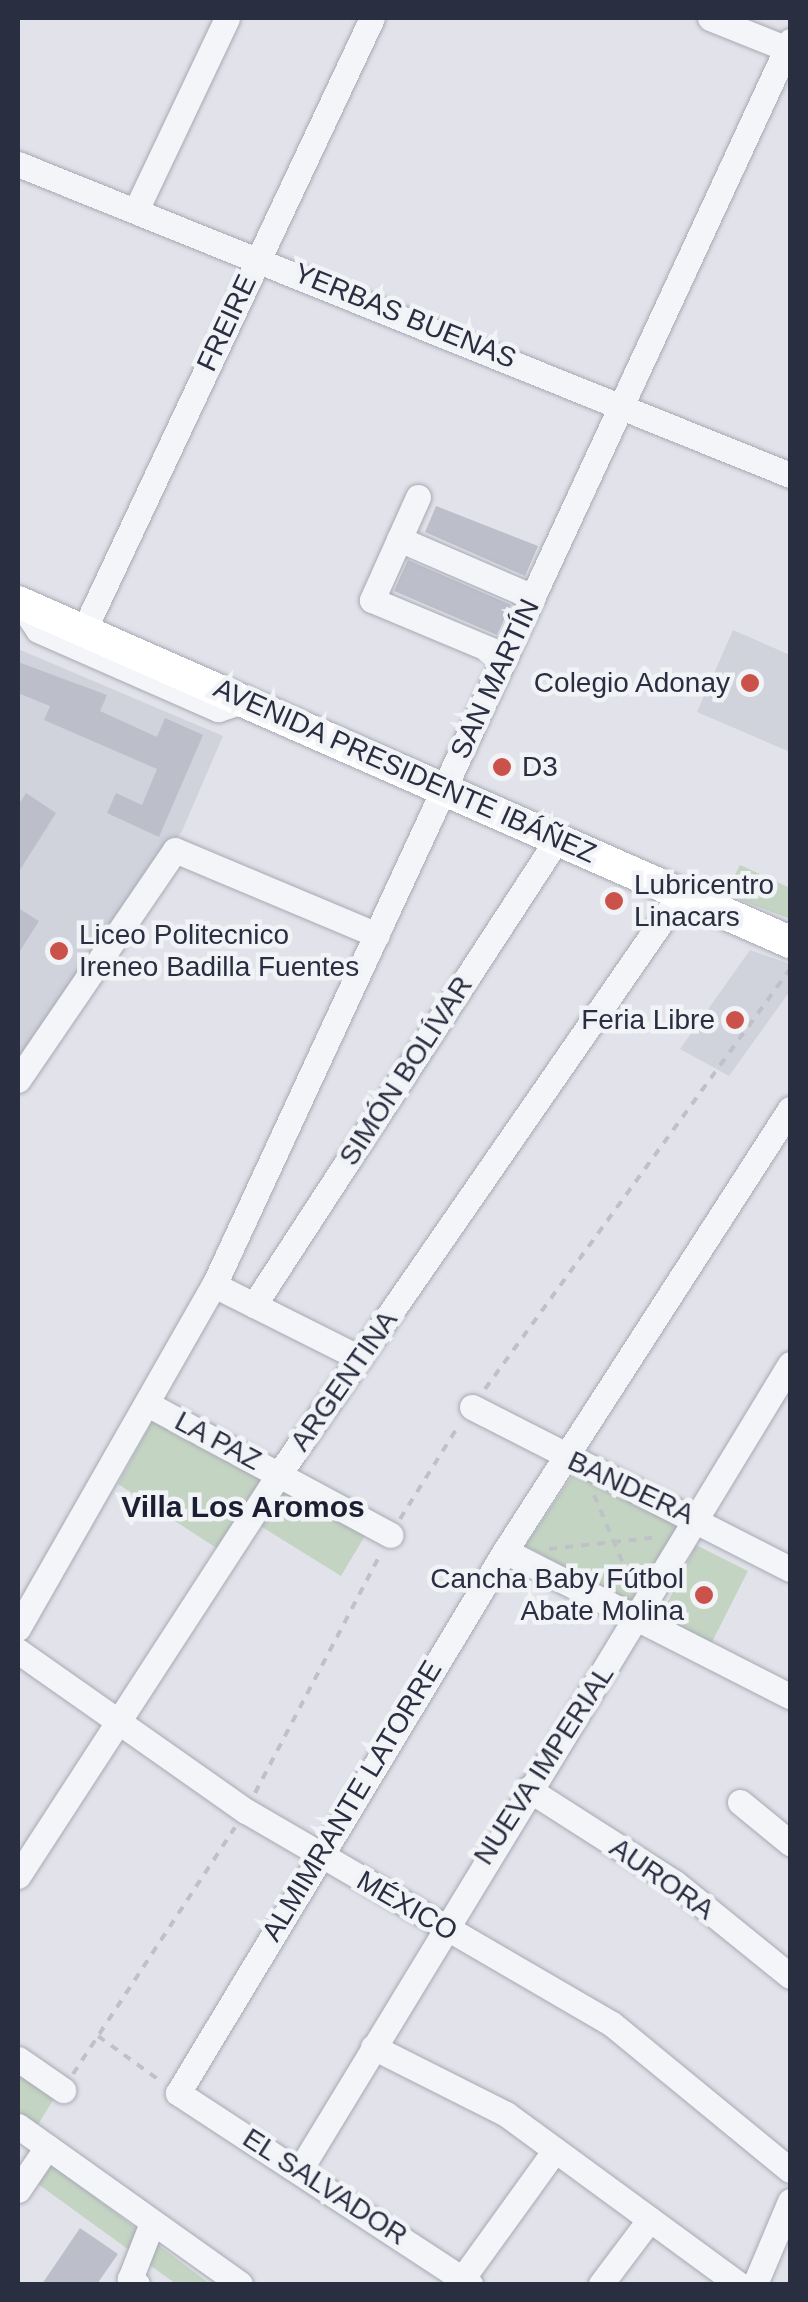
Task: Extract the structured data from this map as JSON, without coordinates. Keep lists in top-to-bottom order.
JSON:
{
  "streets": {
    "main road": ["AVENIDA PRESIDENTE IBÁÑEZ"],
    "street": [
      "YERBAS BUENAS",
      "FREIRE",
      "SAN MARTÍN",
      "SIMÓN BOLÍVAR",
      "ARGENTINA",
      "LA PAZ",
      "BANDERA",
      "NUEVA IMPERIAL",
      "ALMIMRANTE LATORRE",
      "AURORA",
      "MÉXICO",
      "EL SALVADOR"
    ]
  },
  "crossings": [
    ["YERBAS BUENAS", "FREIRE"],
    ["YERBAS BUENAS", "SAN MARTÍN"],
    ["FREIRE", "AVENIDA PRESIDENTE IBÁÑEZ"],
    ["SAN MARTÍN", "AVENIDA PRESIDENTE IBÁÑEZ"],
    ["SAN MARTÍN", "LA PAZ"],
    ["AVENIDA PRESIDENTE IBÁÑEZ", "SIMÓN BOLÍVAR"],
    ["AVENIDA PRESIDENTE IBÁÑEZ", "ARGENTINA"],
    ["ARGENTINA", "LA PAZ"],
    ["ARGENTINA", "MÉXICO"],
    ["BANDERA", "NUEVA IMPERIAL"],
    ["BANDERA", "ALMIMRANTE LATORRE"],
    ["NUEVA IMPERIAL", "AURORA"],
    ["NUEVA IMPERIAL", "MÉXICO"],
    ["NUEVA IMPERIAL", "EL SALVADOR"],
    ["ALMIMRANTE LATORRE", "MÉXICO"],
    ["ALMIMRANTE LATORRE", "EL SALVADOR"]
  ],
  "districts": ["Villa Los Aromos"],
  "places": [
    "Colegio Adonay",
    "D3",
    "Lubricentro Linacars",
    "Liceo Politecnico Ireneo Badilla Fuentes",
    "Feria Libre",
    "Cancha Baby Fútbol Abate Molina"
  ]
}
